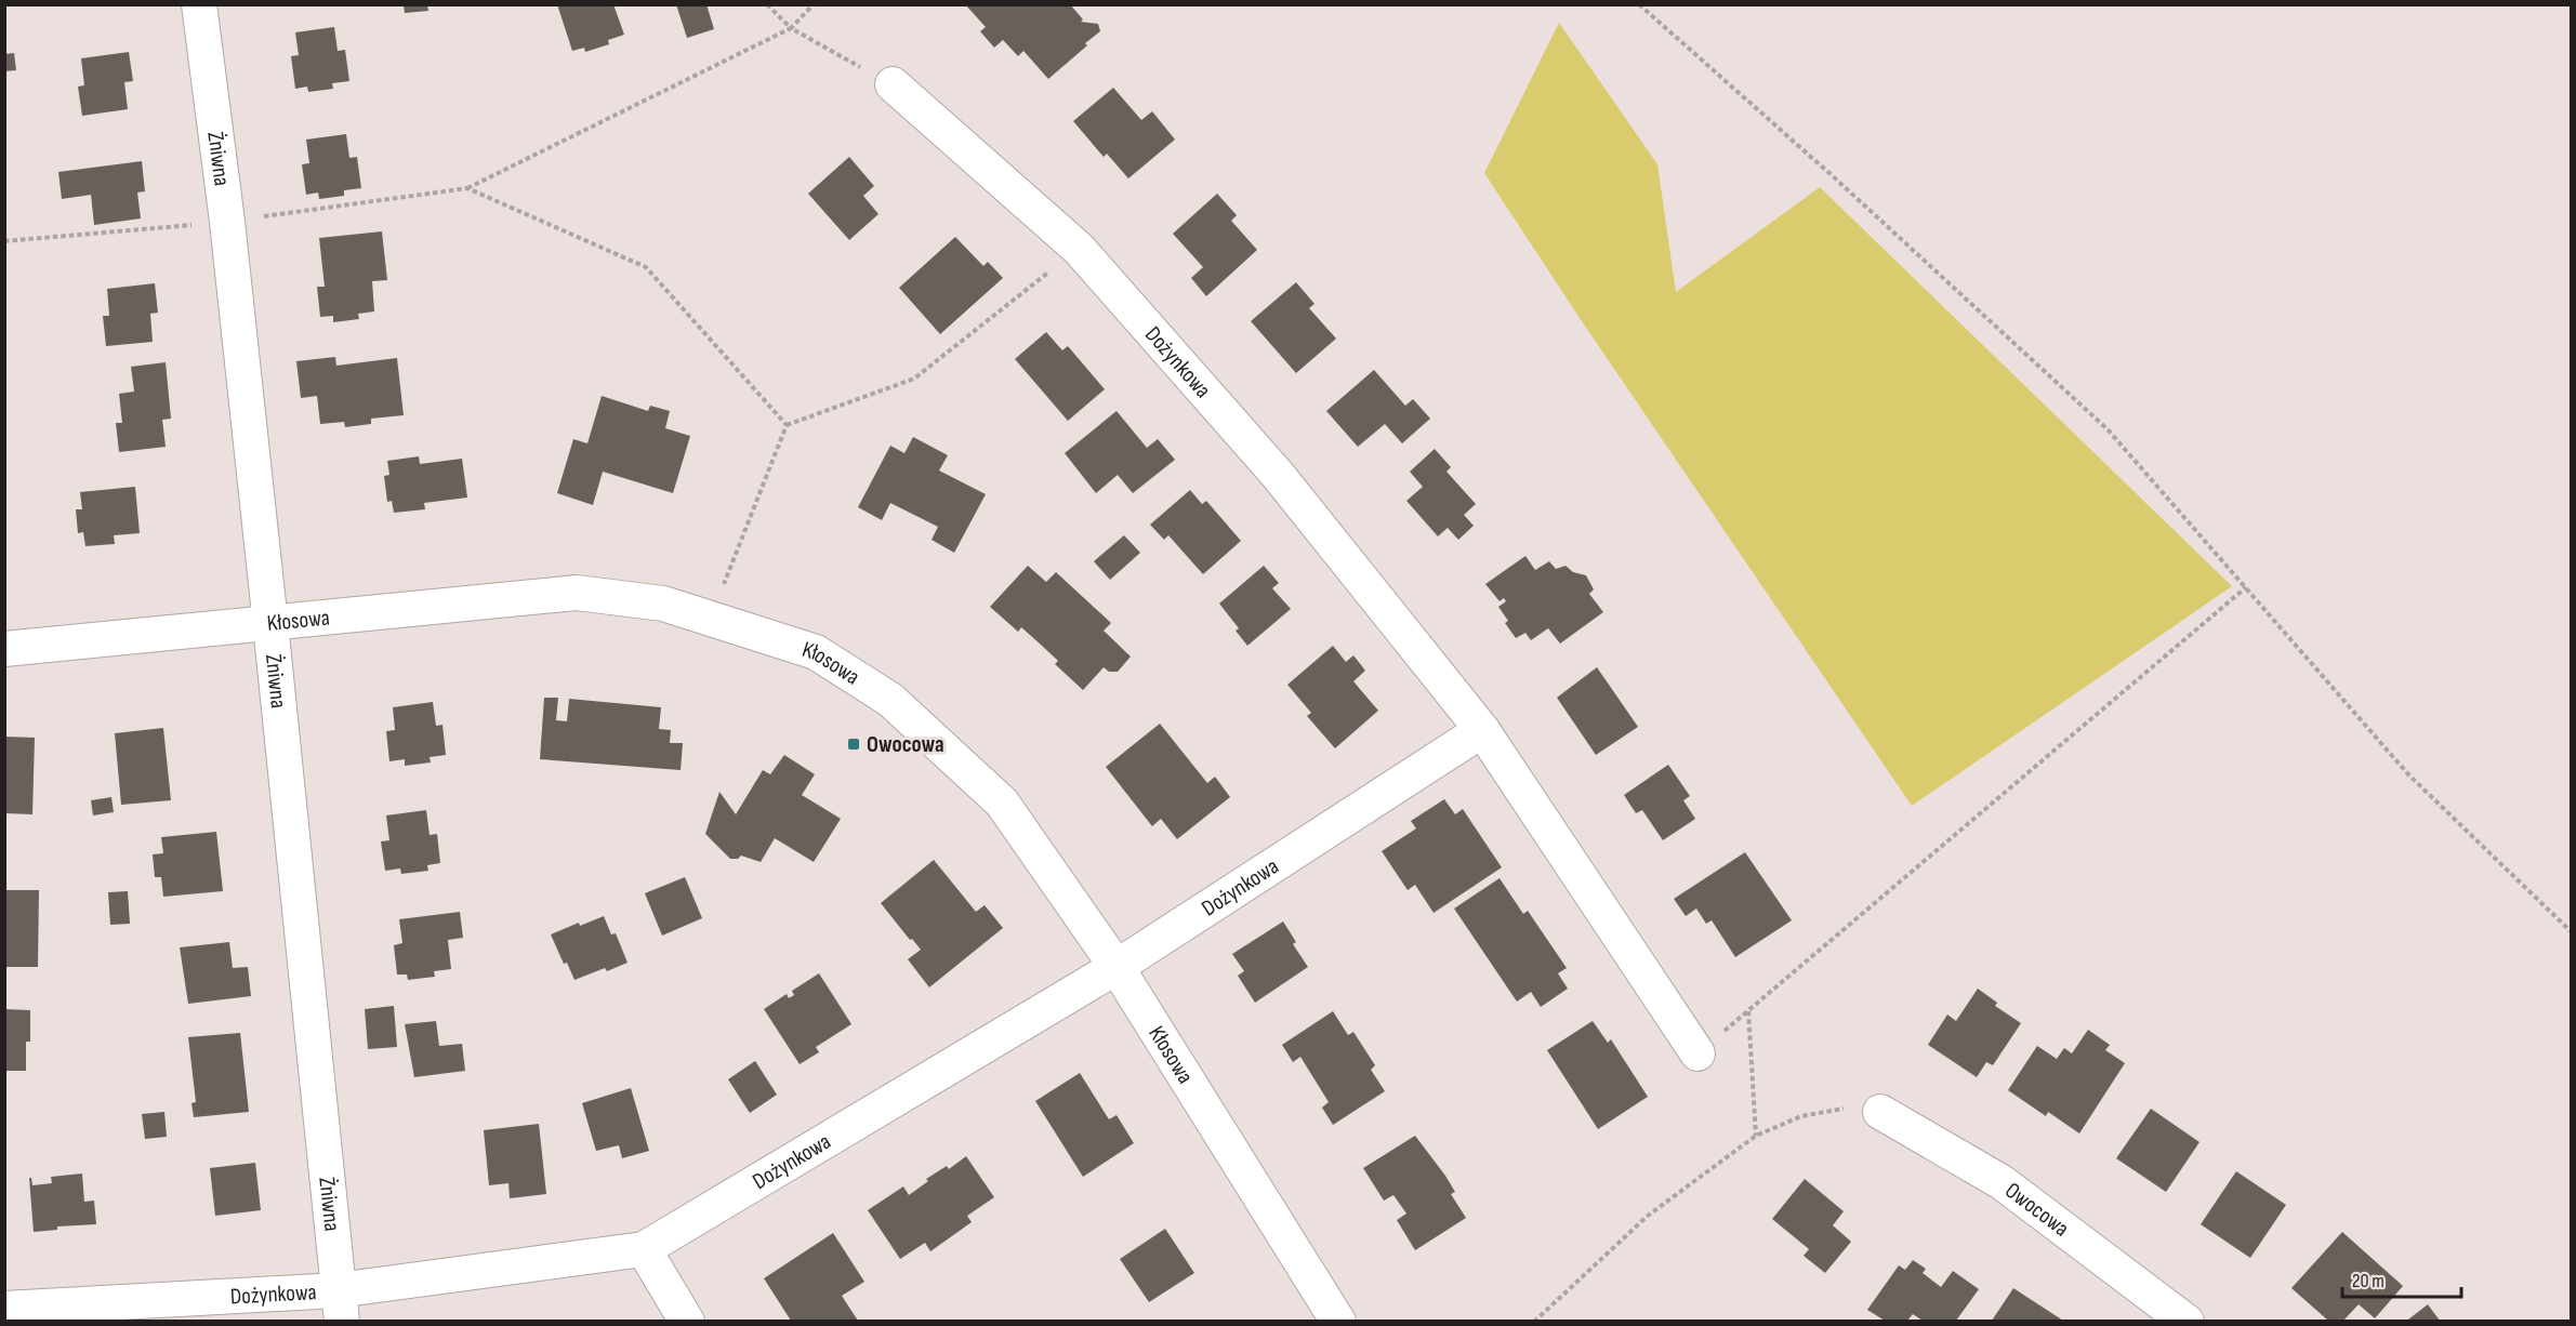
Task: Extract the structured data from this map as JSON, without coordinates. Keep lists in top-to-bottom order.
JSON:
{
  "streets": {
    "street": [
      "Żniwna",
      "Dożynkowa",
      "Kłosowa",
      "Owocowa"
    ]
  },
  "crossings": [
    ["Żniwna", "Dożynkowa"],
    ["Żniwna", "Kłosowa"],
    ["Dożynkowa", "Kłosowa"]
  ],
  "places": {
    "transit": ["Owocowa"]
  },
  "scale_bar": "20 m"
}
